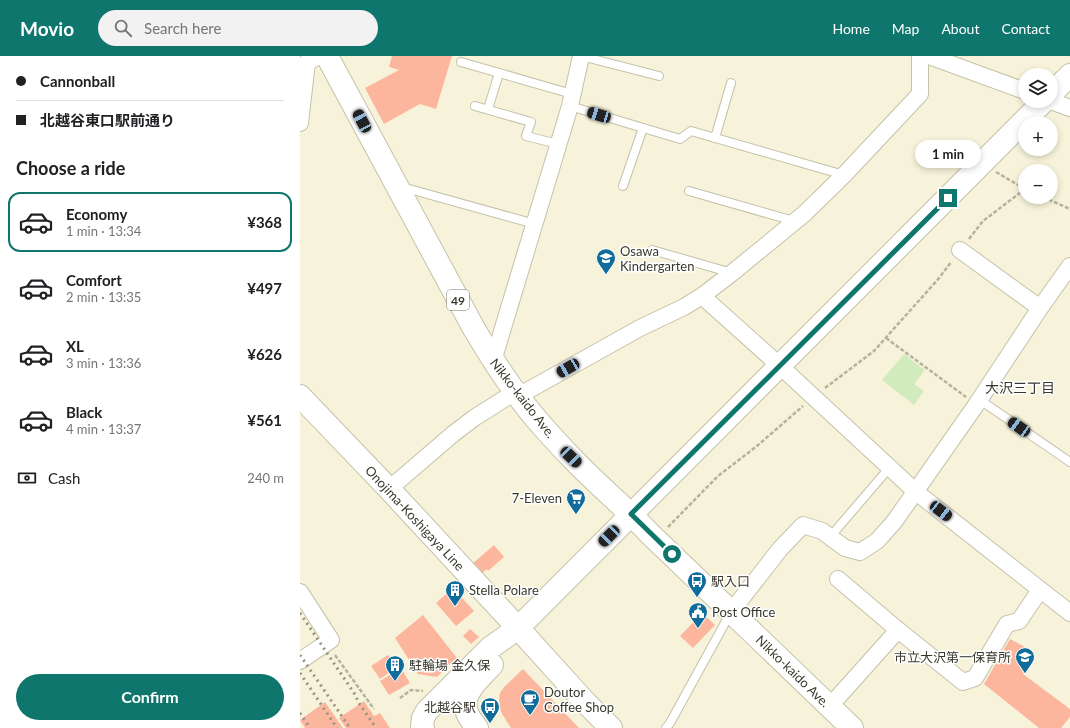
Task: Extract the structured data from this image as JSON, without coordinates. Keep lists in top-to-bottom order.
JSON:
{
  "streets": {
    "main road": ["49", "Nikko-kaido Ave.", "Onojima-Koshigaya Line"]
  },
  "districts": ["大沢三丁目"],
  "places": {
    "school or university": ["Osawa Kindergarten", "市立大沢第一保育所"],
    "supermarket": ["7-Eleven"],
    "bus stop": ["駅入口", "北越谷駅"],
    "building": ["Stella Polare", "駐輪場 金久保"],
    "public building": ["Post Office"],
    "cafe": ["Doutor Coffee Shop"]
  },
  "page": {
    "header": "Movio",
    "search": "Search here",
    "nav": [
      "Home",
      "Map",
      "About",
      "Contact"
    ],
    "banner": ["Cannonball", "北越谷東口駅前通り"],
    "map_buttons": ["+", "−"],
    "bubble": "1 min",
    "heading": "Choose a ride",
    "list": [
      {
        "name": "Economy",
        "note": "1 min · 13:34",
        "value": "¥368"
      },
      {
        "name": "Comfort",
        "note": "2 min · 13:35",
        "value": "¥497"
      },
      {
        "name": "XL",
        "note": "3 min · 13:36",
        "value": "¥626"
      },
      {
        "name": "Black",
        "note": "4 min · 13:37",
        "value": "¥561"
      }
    ],
    "pay": ["Cash", "240 m"],
    "buttons": "Confirm"
  }
}
